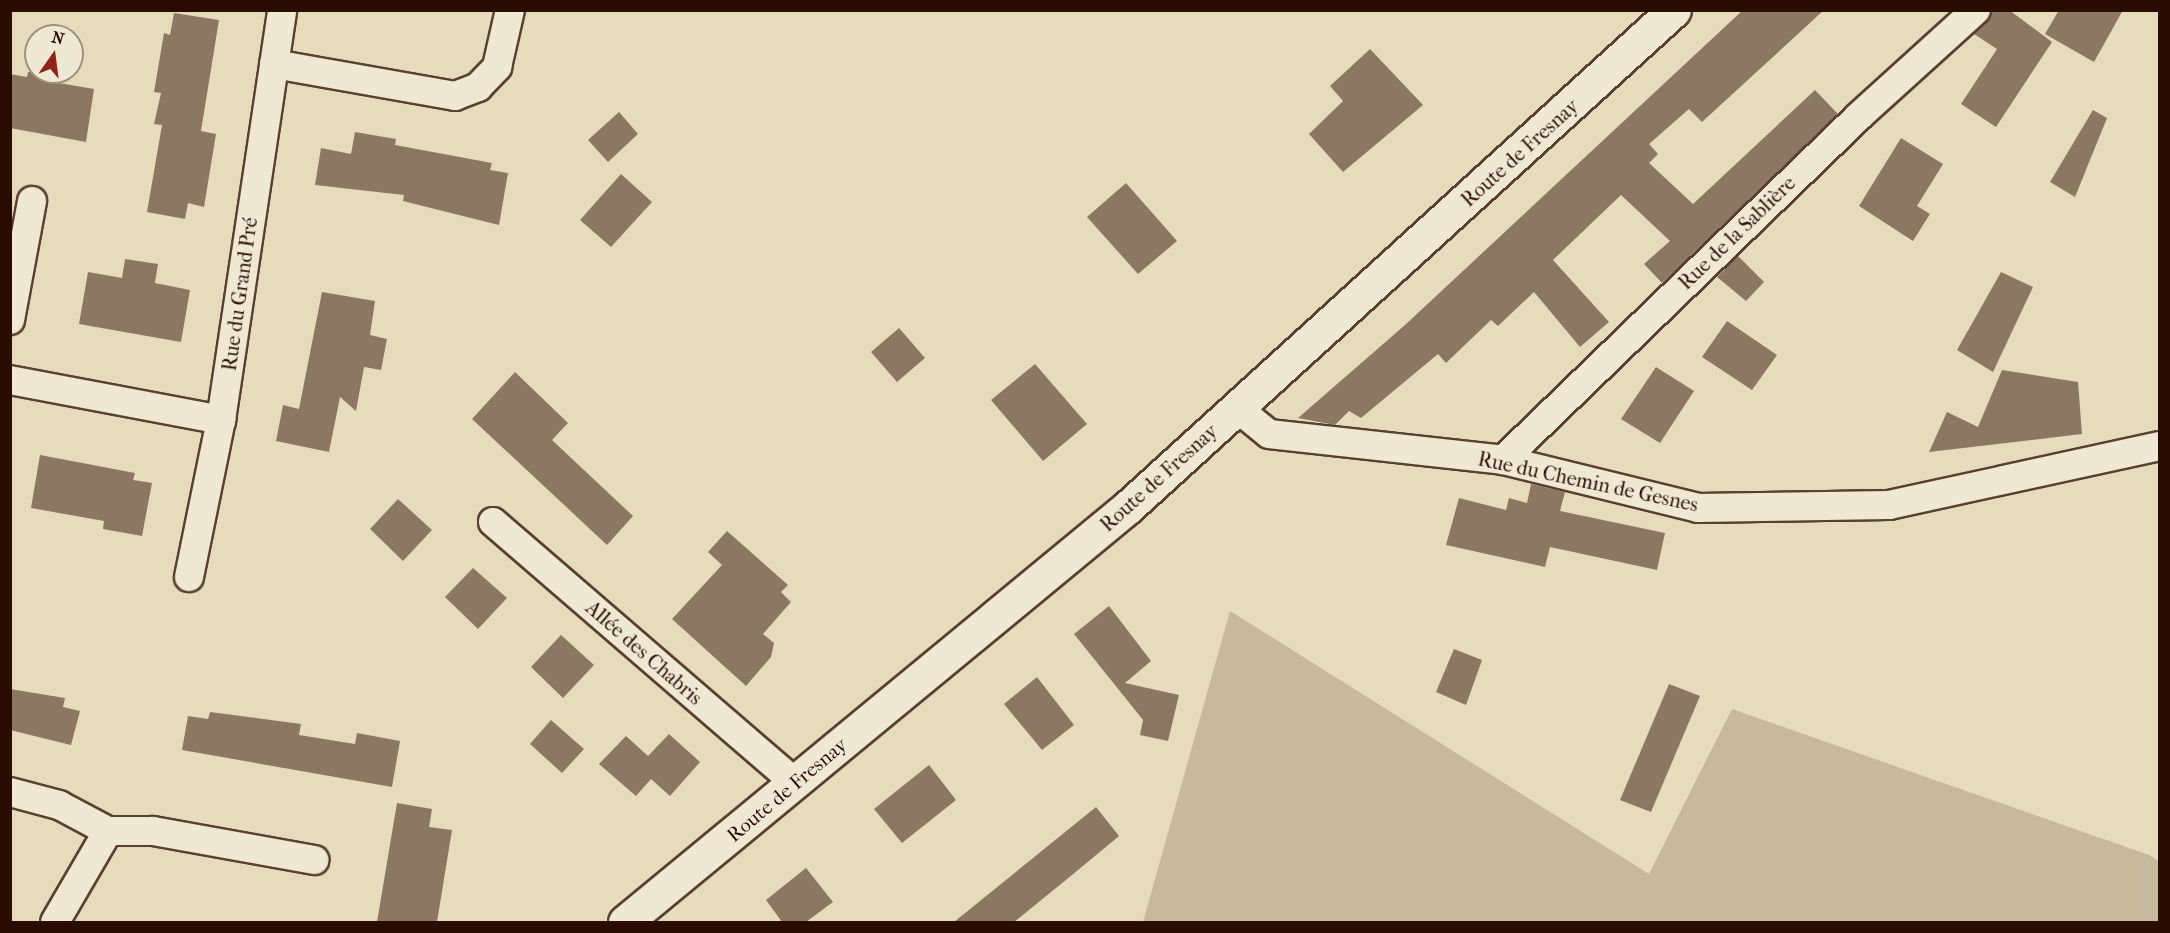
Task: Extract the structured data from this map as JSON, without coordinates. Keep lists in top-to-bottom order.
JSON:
{
  "streets": {
    "street": [
      "Route de Fresnay",
      "Rue de la Sablière",
      "Rue du Grand Pré",
      "Rue du Chemin de Gesnes",
      "Allée des Chabris"
    ]
  },
  "crossings": [
    ["Route de Fresnay", "Rue du Chemin de Gesnes"],
    ["Route de Fresnay", "Allée des Chabris"],
    ["Rue de la Sablière", "Rue du Chemin de Gesnes"]
  ],
  "north": "top"
}
